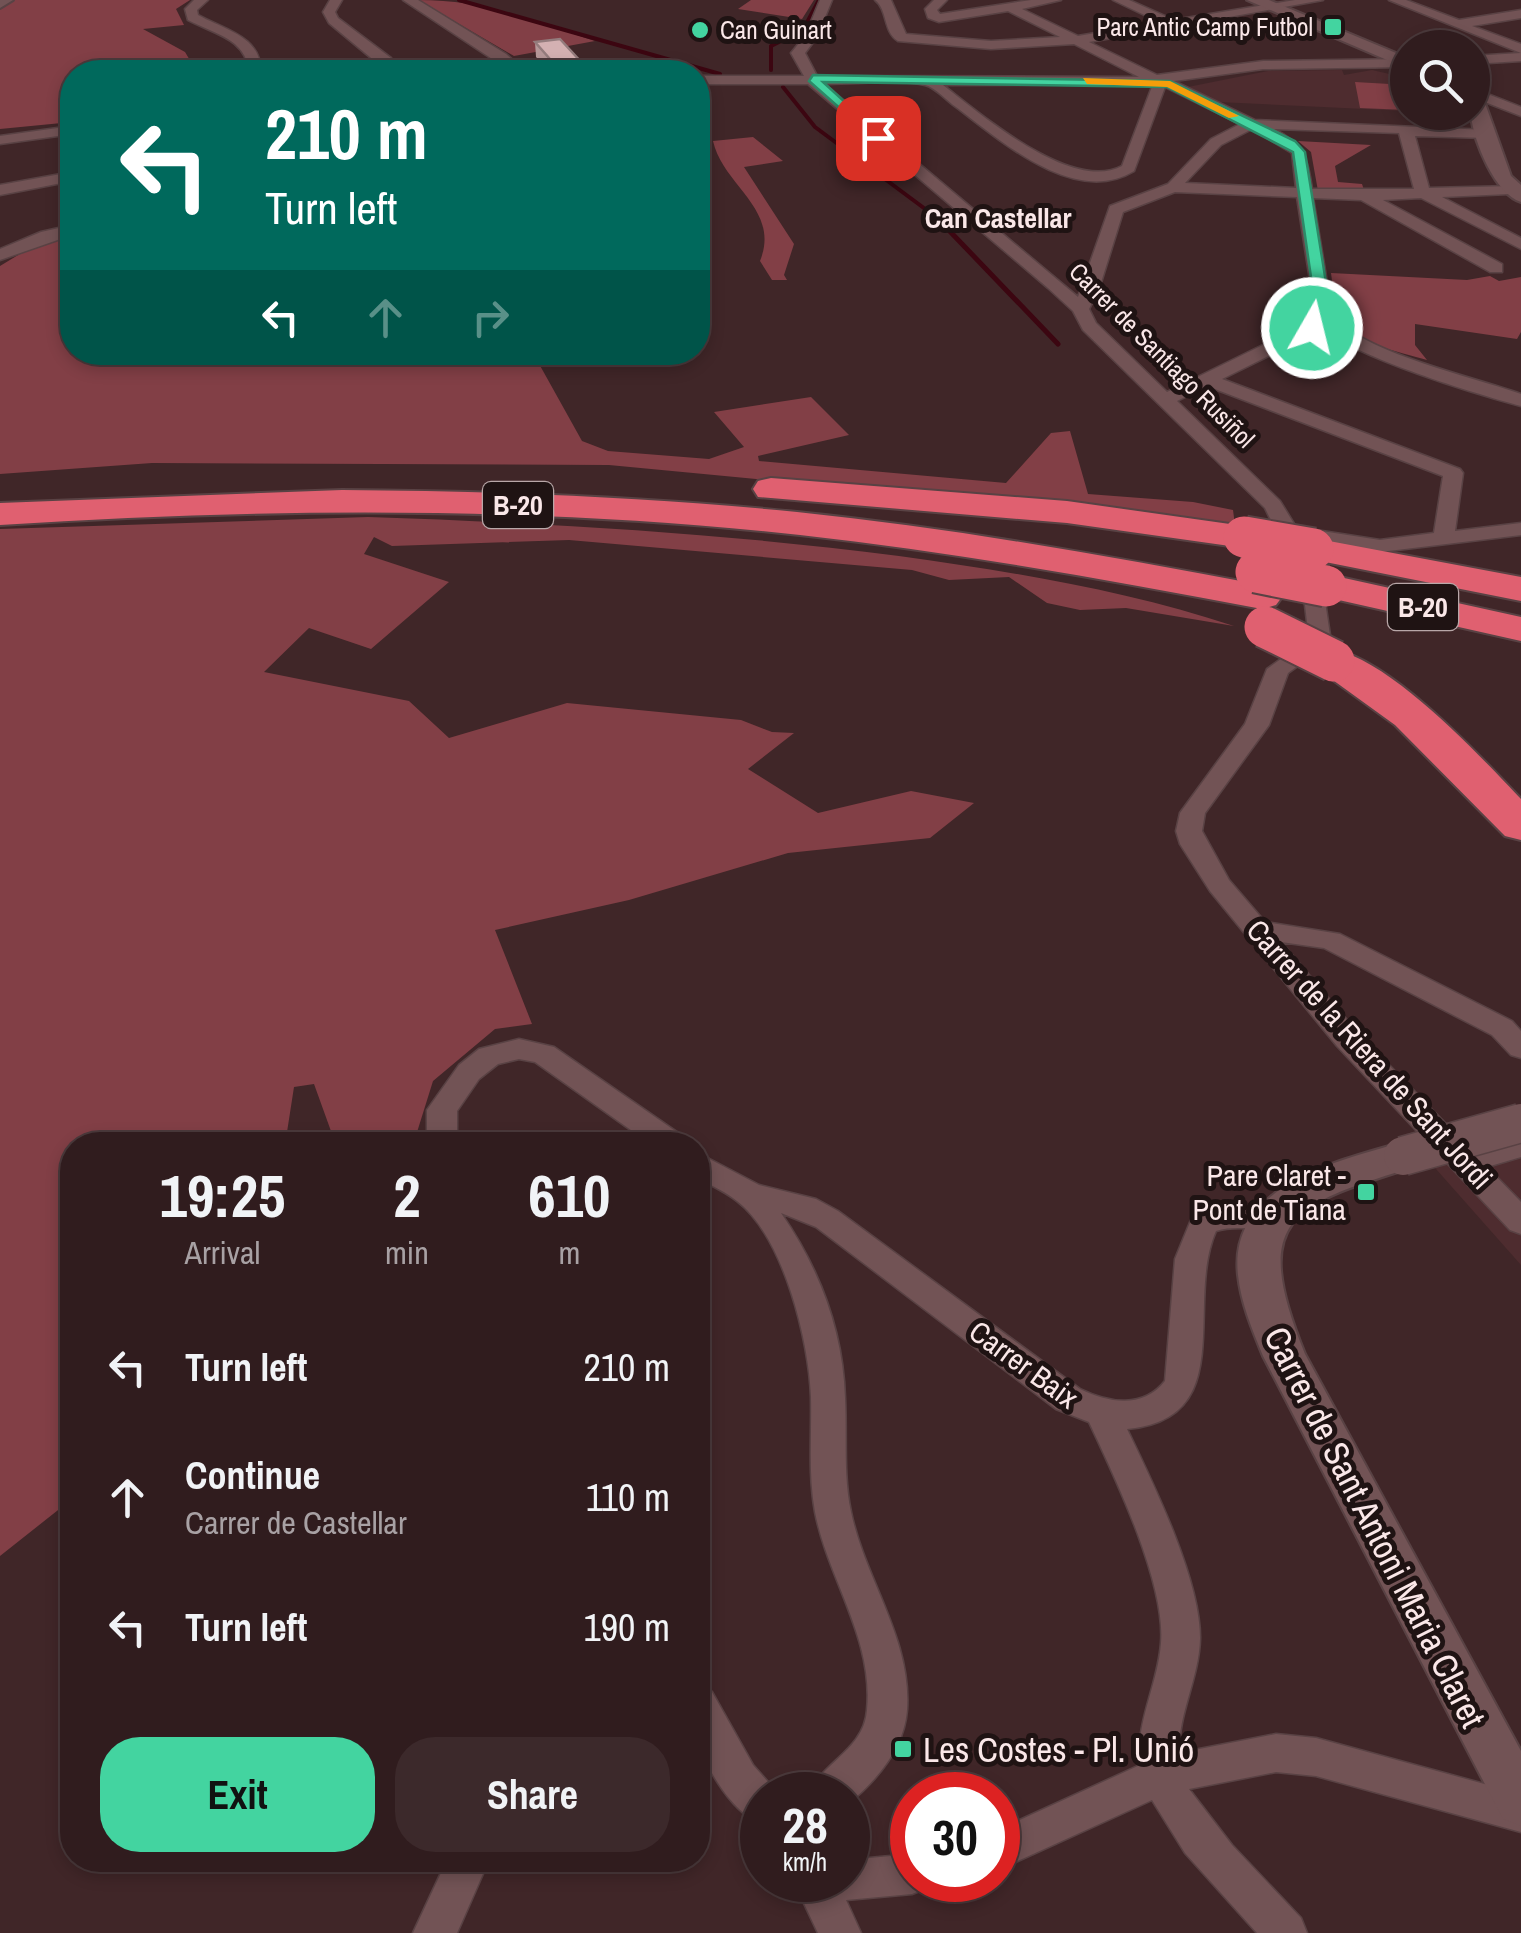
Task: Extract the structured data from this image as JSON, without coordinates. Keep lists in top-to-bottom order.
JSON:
{
  "streets": {
    "highway": ["B-20"],
    "street": [
      "Carrer de Santiago Rusiñol",
      "Carrer de la Riera de Sant Jordi",
      "Carrer Baix",
      "Carrer de Sant Antoni Maria Claret"
    ]
  },
  "crossings": [
    ["Carrer de Santiago Rusiñol", "B-20"],
    ["Carrer de Santiago Rusiñol", "Carrer de la Riera de Sant Jordi"],
    ["Carrer Baix", "Carrer de Sant Antoni Maria Claret"]
  ],
  "districts": ["Can Castellar"],
  "places": {
    "transit": ["Parc Antic Camp Futbol", "Pare Claret - Pont de Tiana", "Les Costes - Pl. Unió"],
    "other": ["Can Guinart"]
  },
  "page": {
    "turn": ["210 m", "Turn left"],
    "eta": [
      "19:25",
      "Arrival",
      "2",
      "min",
      "610",
      "m"
    ],
    "list": [
      {
        "name": "Turn left",
        "value": "210 m"
      },
      {
        "name": "Continue",
        "note": "Carrer de Castellar",
        "value": "110 m"
      },
      {
        "name": "Turn left",
        "value": "190 m"
      }
    ],
    "buttons": ["Exit", "Share"],
    "speed": "28 km/h",
    "limit": "30"
  }
}
